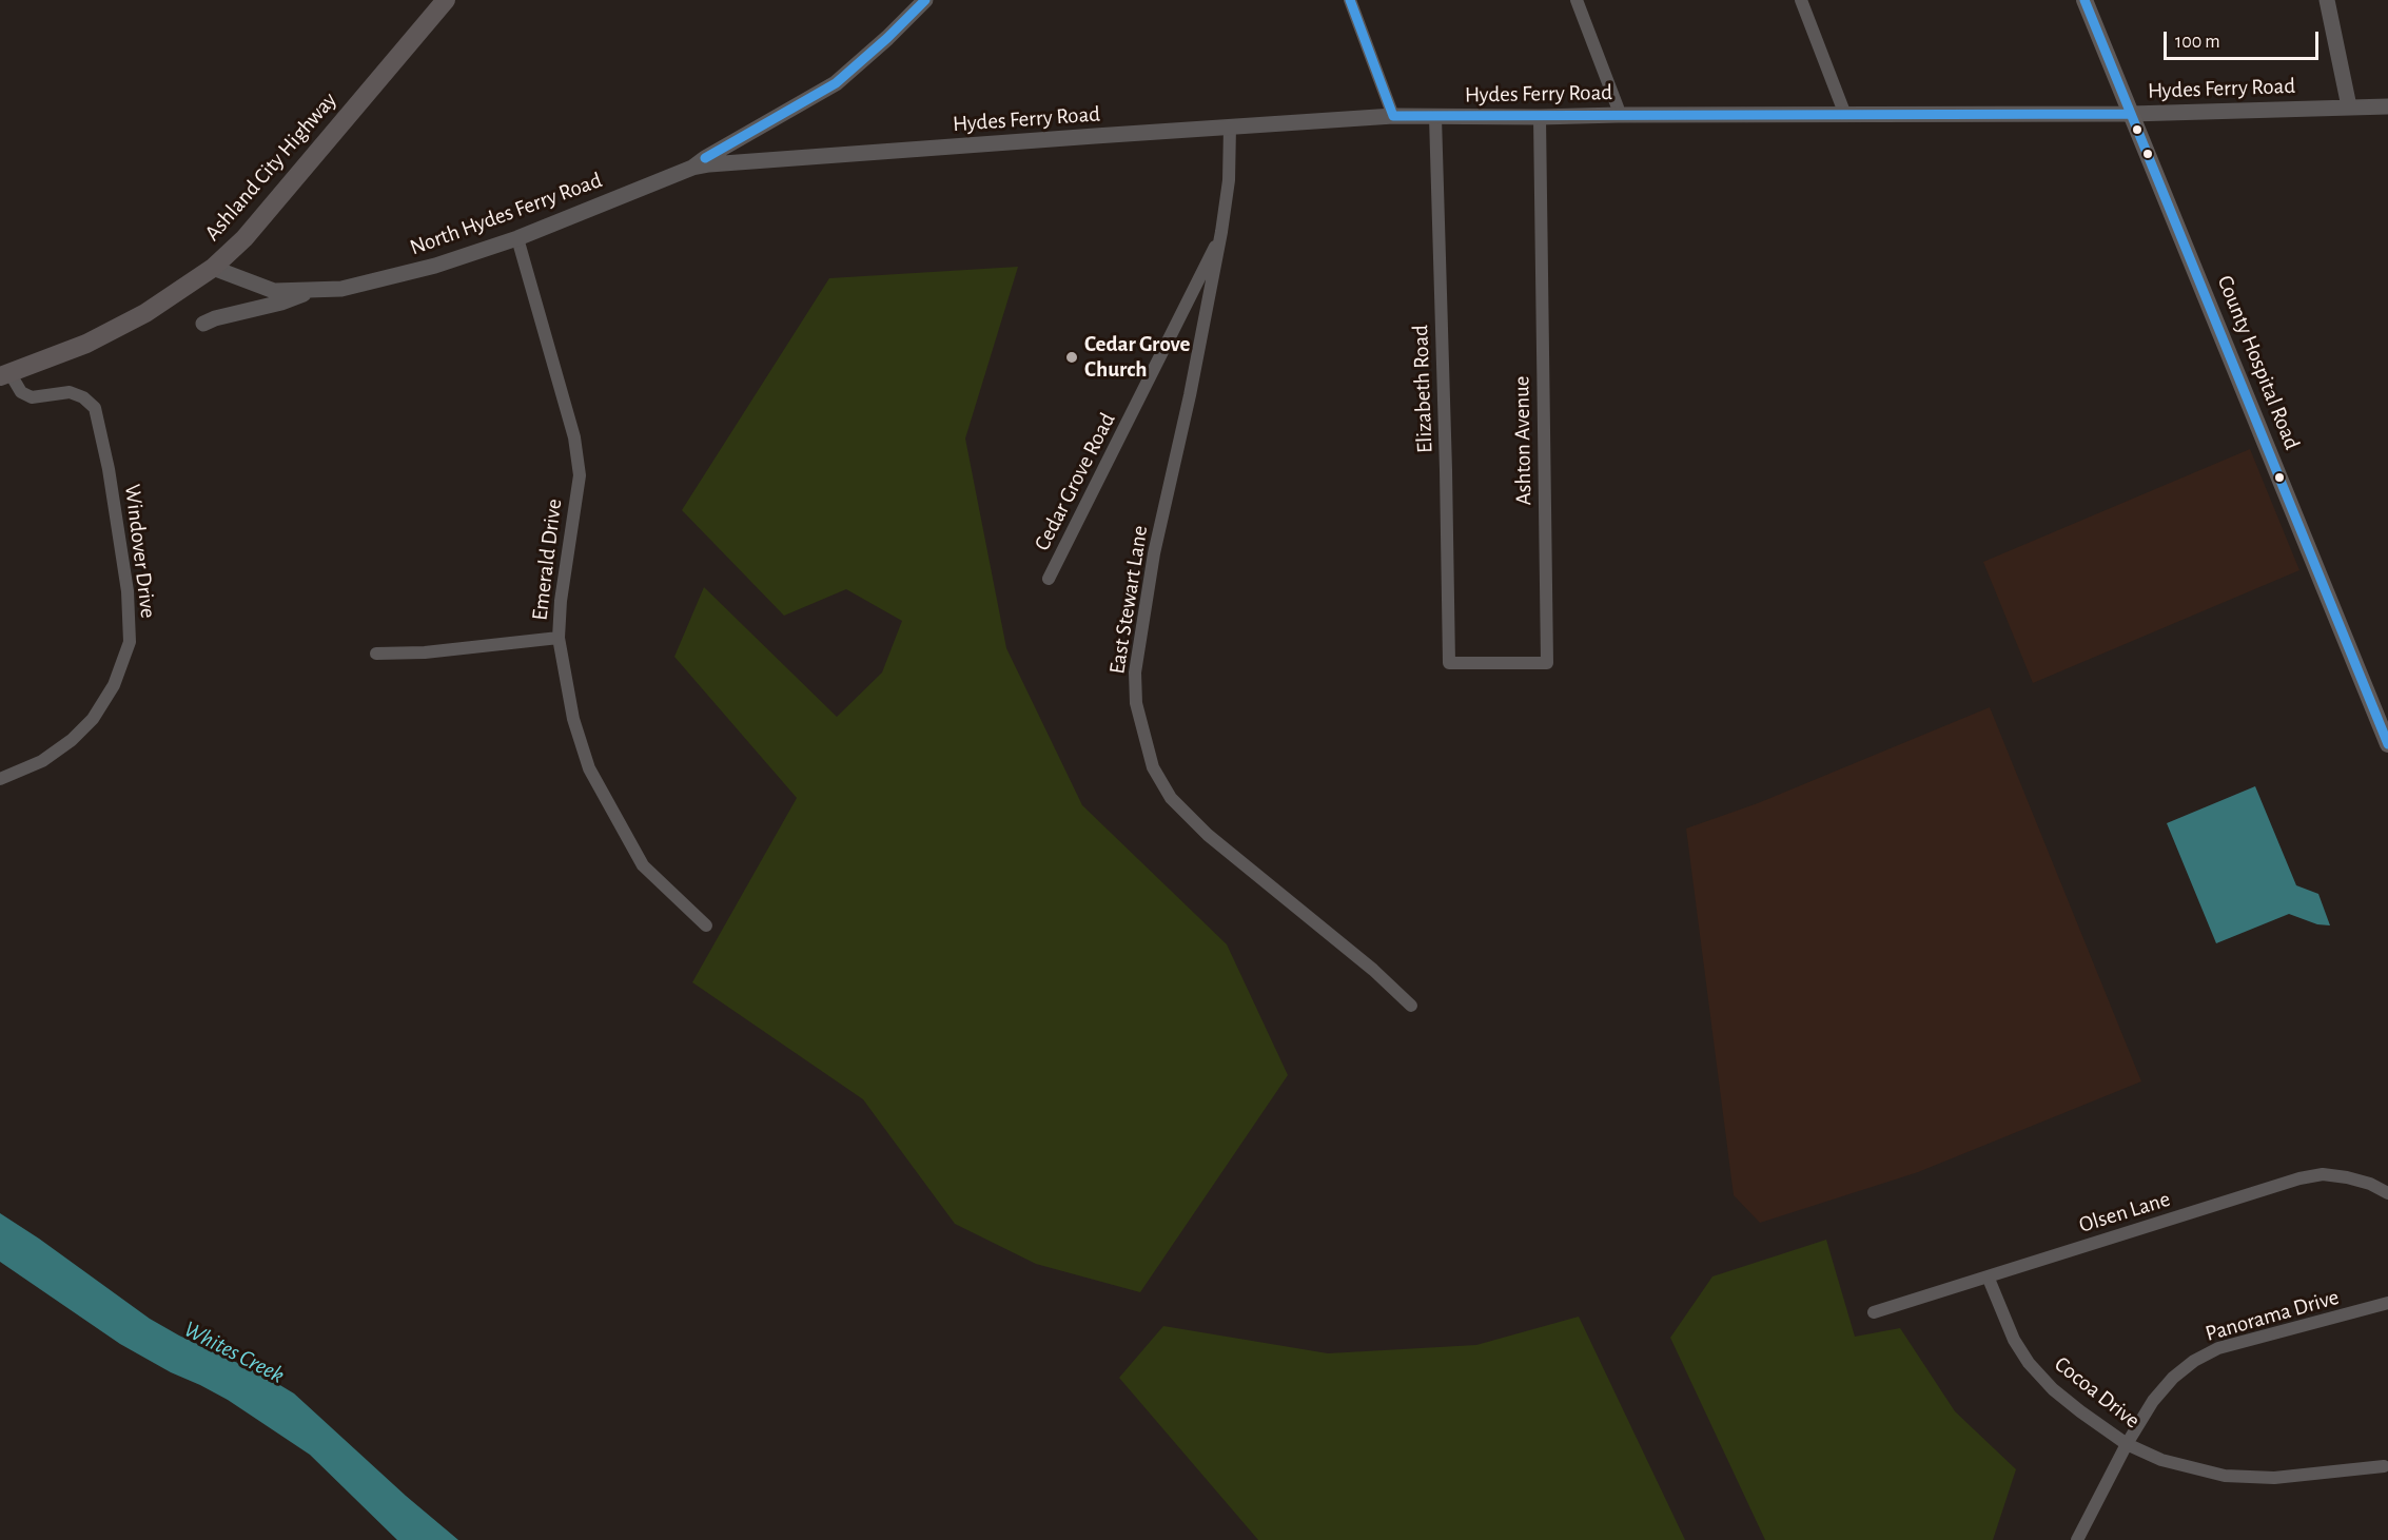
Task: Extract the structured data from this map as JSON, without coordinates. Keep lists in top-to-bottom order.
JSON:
{
  "streets": {
    "main road": ["Ashland City Highway", "County Hospital Road"],
    "street": [
      "Hydes Ferry Road",
      "North Hydes Ferry Road",
      "Elizabeth Road",
      "Ashton Avenue",
      "Cedar Grove Road",
      "Windover Drive",
      "Emerald Drive",
      "East Stewart Lane",
      "Olsen Lane",
      "Panorama Drive",
      "Cocoa Drive"
    ]
  },
  "crossings": [
    ["Hydes Ferry Road", "North Hydes Ferry Road"],
    ["Hydes Ferry Road", "County Hospital Road"],
    ["Hydes Ferry Road", "Elizabeth Road"],
    ["Hydes Ferry Road", "Ashton Avenue"],
    ["Hydes Ferry Road", "East Stewart Lane"],
    ["Ashland City Highway", "North Hydes Ferry Road"],
    ["Ashland City Highway", "Windover Drive"],
    ["North Hydes Ferry Road", "Emerald Drive"],
    ["Elizabeth Road", "Ashton Avenue"],
    ["Cedar Grove Road", "East Stewart Lane"],
    ["Olsen Lane", "Cocoa Drive"],
    ["Panorama Drive", "Cocoa Drive"]
  ],
  "water": ["Whites Creek"],
  "places": ["Cedar Grove Church"],
  "scale_bar": "100 m"
}
